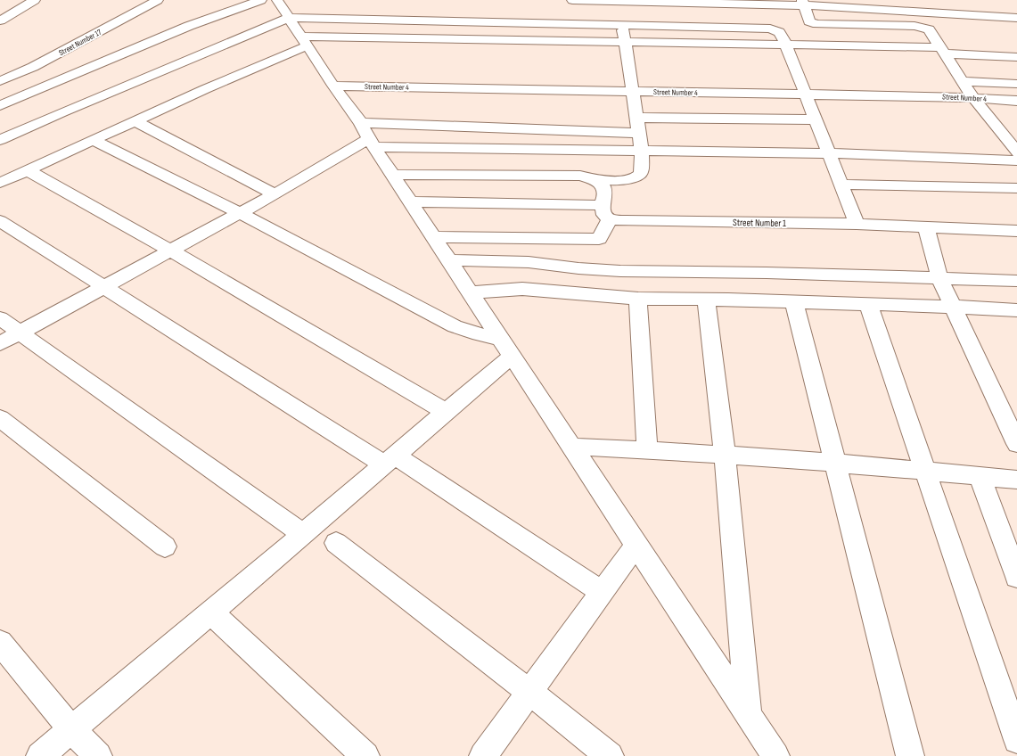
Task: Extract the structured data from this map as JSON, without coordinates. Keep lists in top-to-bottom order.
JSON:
{
  "streets": {
    "street": ["Street Number 17", "Street Number 4", "Street Number 1"]
  }
}
